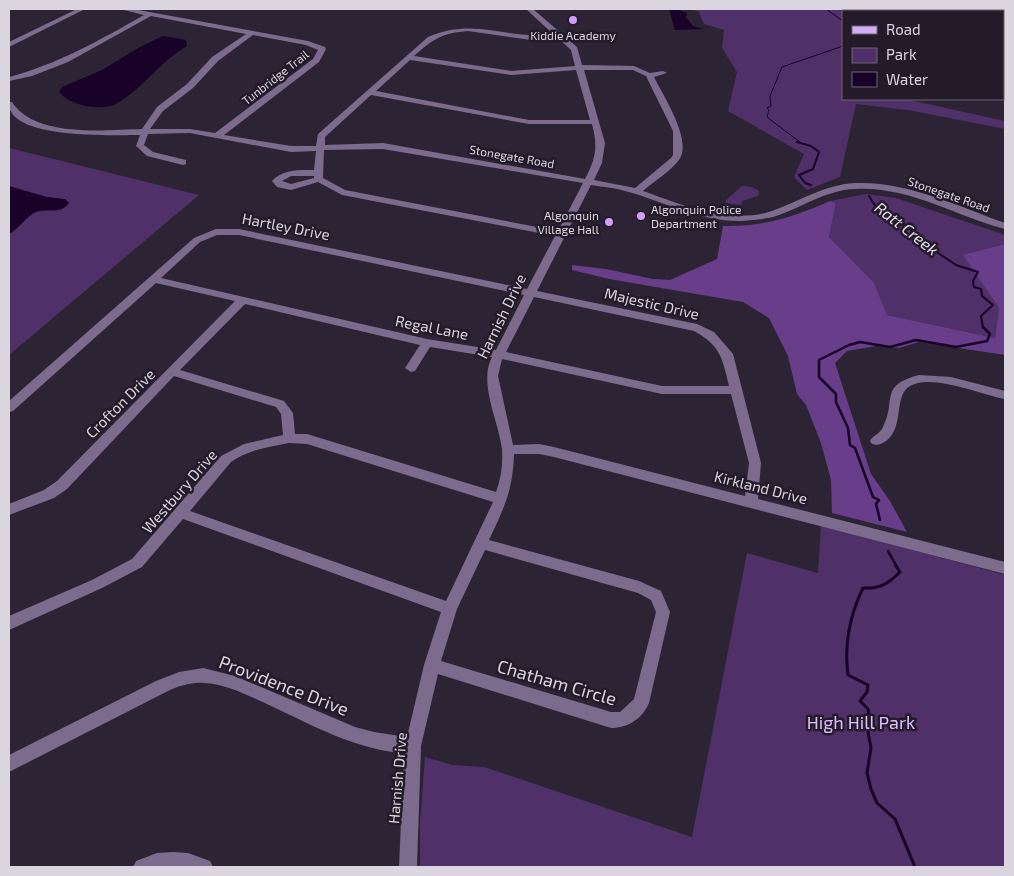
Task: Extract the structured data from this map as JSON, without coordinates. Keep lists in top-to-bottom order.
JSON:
{
  "streets": {
    "street": [
      "Tunbridge Trail",
      "Stonegate Road",
      "Hartley Drive",
      "Majestic Drive",
      "Harnish Drive",
      "Regal Lane",
      "Crofton Drive",
      "Kirkland Drive",
      "Westbury Drive",
      "Chatham Circle",
      "Providence Drive"
    ]
  },
  "crossings": [
    ["Tunbridge Trail", "Stonegate Road"],
    ["Stonegate Road", "Harnish Drive"],
    ["Hartley Drive", "Majestic Drive"],
    ["Hartley Drive", "Harnish Drive"],
    ["Hartley Drive", "Regal Lane"],
    ["Majestic Drive", "Harnish Drive"],
    ["Majestic Drive", "Regal Lane"],
    ["Majestic Drive", "Kirkland Drive"],
    ["Harnish Drive", "Regal Lane"],
    ["Harnish Drive", "Kirkland Drive"],
    ["Harnish Drive", "Westbury Drive"],
    ["Harnish Drive", "Chatham Circle"],
    ["Harnish Drive", "Providence Drive"],
    ["Regal Lane", "Crofton Drive"]
  ],
  "water": ["Ratt Creek"],
  "parks": ["High Hill Park"],
  "places": ["Kiddie Academy", "Algonquin Police Department", "Algonquin Village Hall"],
  "legend": ["Road", "Park", "Water"]
}
